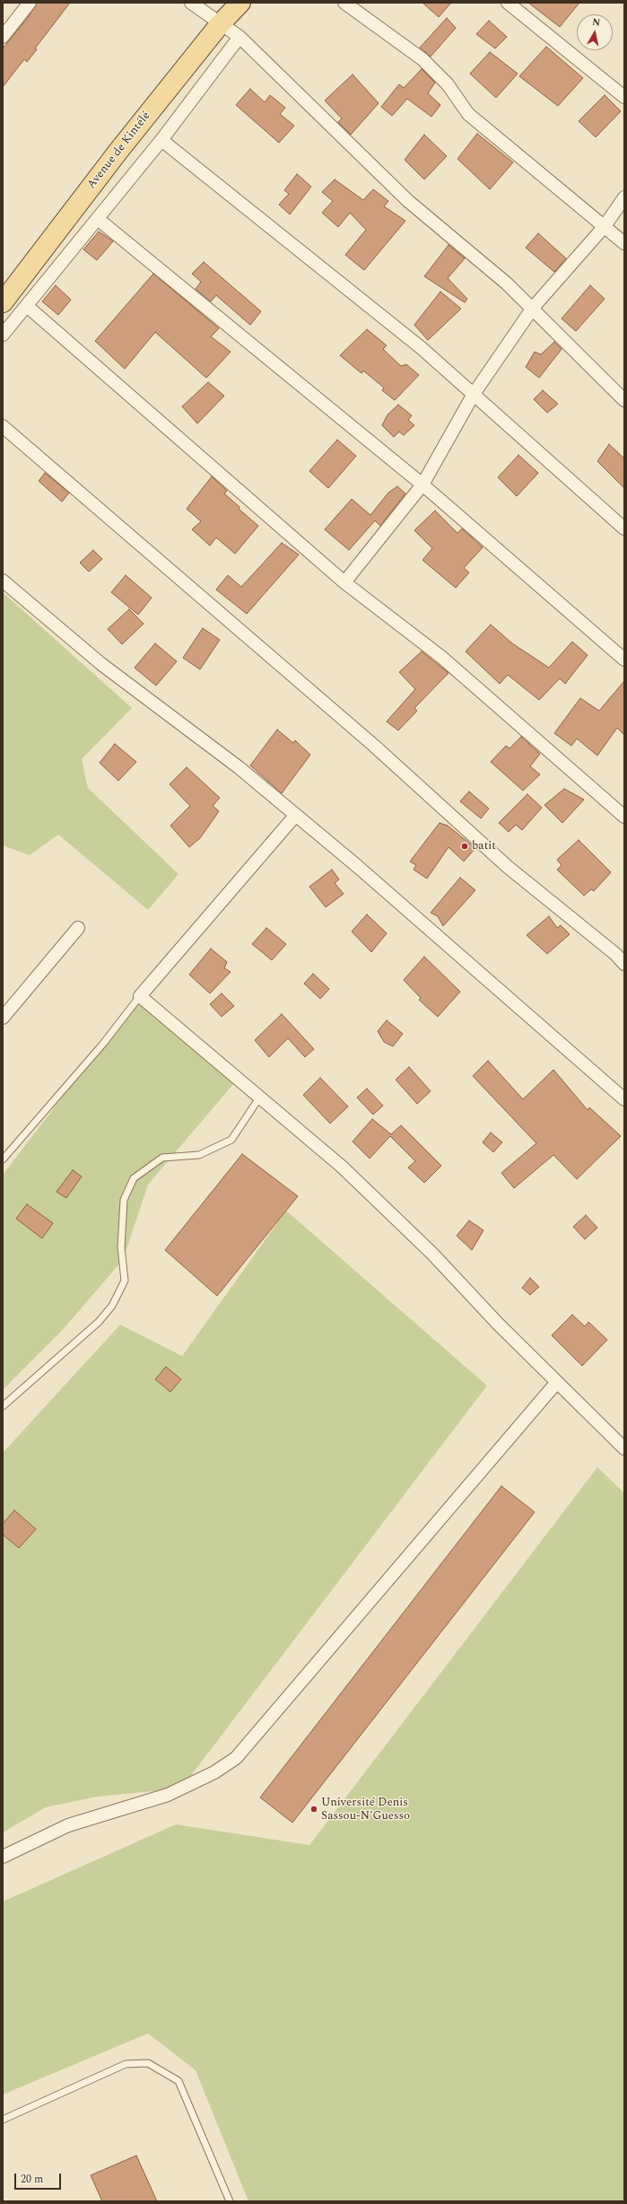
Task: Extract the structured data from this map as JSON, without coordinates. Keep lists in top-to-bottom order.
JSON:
{
  "streets": {
    "main road": ["Avenue de Kintélé"]
  },
  "places": ["batit", "Université Denis Sassou-N'Guesso"],
  "scale_bar": "20 m",
  "north": "top"
}
